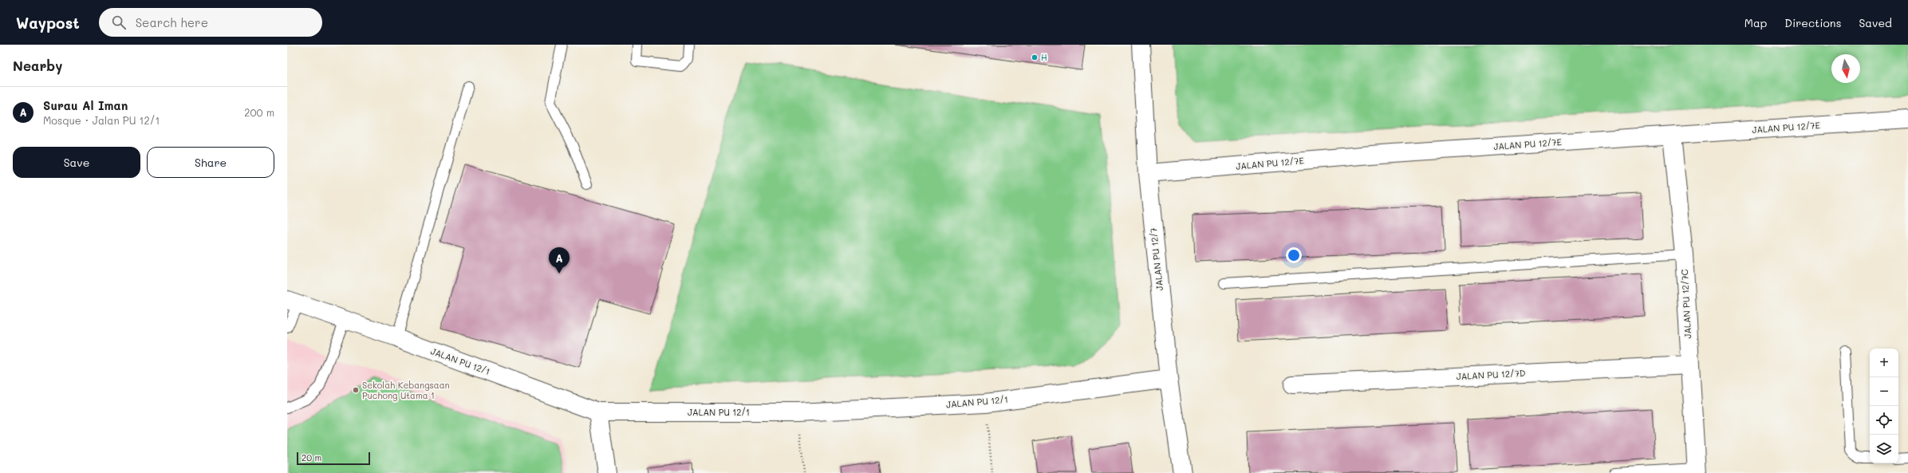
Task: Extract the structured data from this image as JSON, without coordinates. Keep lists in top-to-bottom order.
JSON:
{
  "streets": {
    "street": [
      "JALAN PU 12/7E",
      "JALAN PU 12/7",
      "JALAN PU 12/7C",
      "JALAN PU 12/1",
      "JALAN PU 12/7D"
    ]
  },
  "crossings": [
    ["JALAN PU 12/7E", "JALAN PU 12/7"],
    ["JALAN PU 12/7E", "JALAN PU 12/7C"],
    ["JALAN PU 12/7", "JALAN PU 12/1"],
    ["JALAN PU 12/7C", "JALAN PU 12/7D"]
  ],
  "places": ["H", "Sekolah Kebangsaan Puchong Utama 1"],
  "scale_bar": "20 m",
  "north": "bottom",
  "page": {
    "header": "Waypost",
    "search": "Search here",
    "nav": ["Map", "Directions", "Saved"],
    "heading": "Nearby",
    "list": [
      {
        "mark": "A",
        "name": "Surau Al Iman",
        "note": "Mosque · Jalan PU 12/1",
        "value": "200 m"
      }
    ],
    "buttons": ["Save", "Share"],
    "pins": "A",
    "map_buttons": ["+", "−"],
    "scale": "20 m"
  }
}
